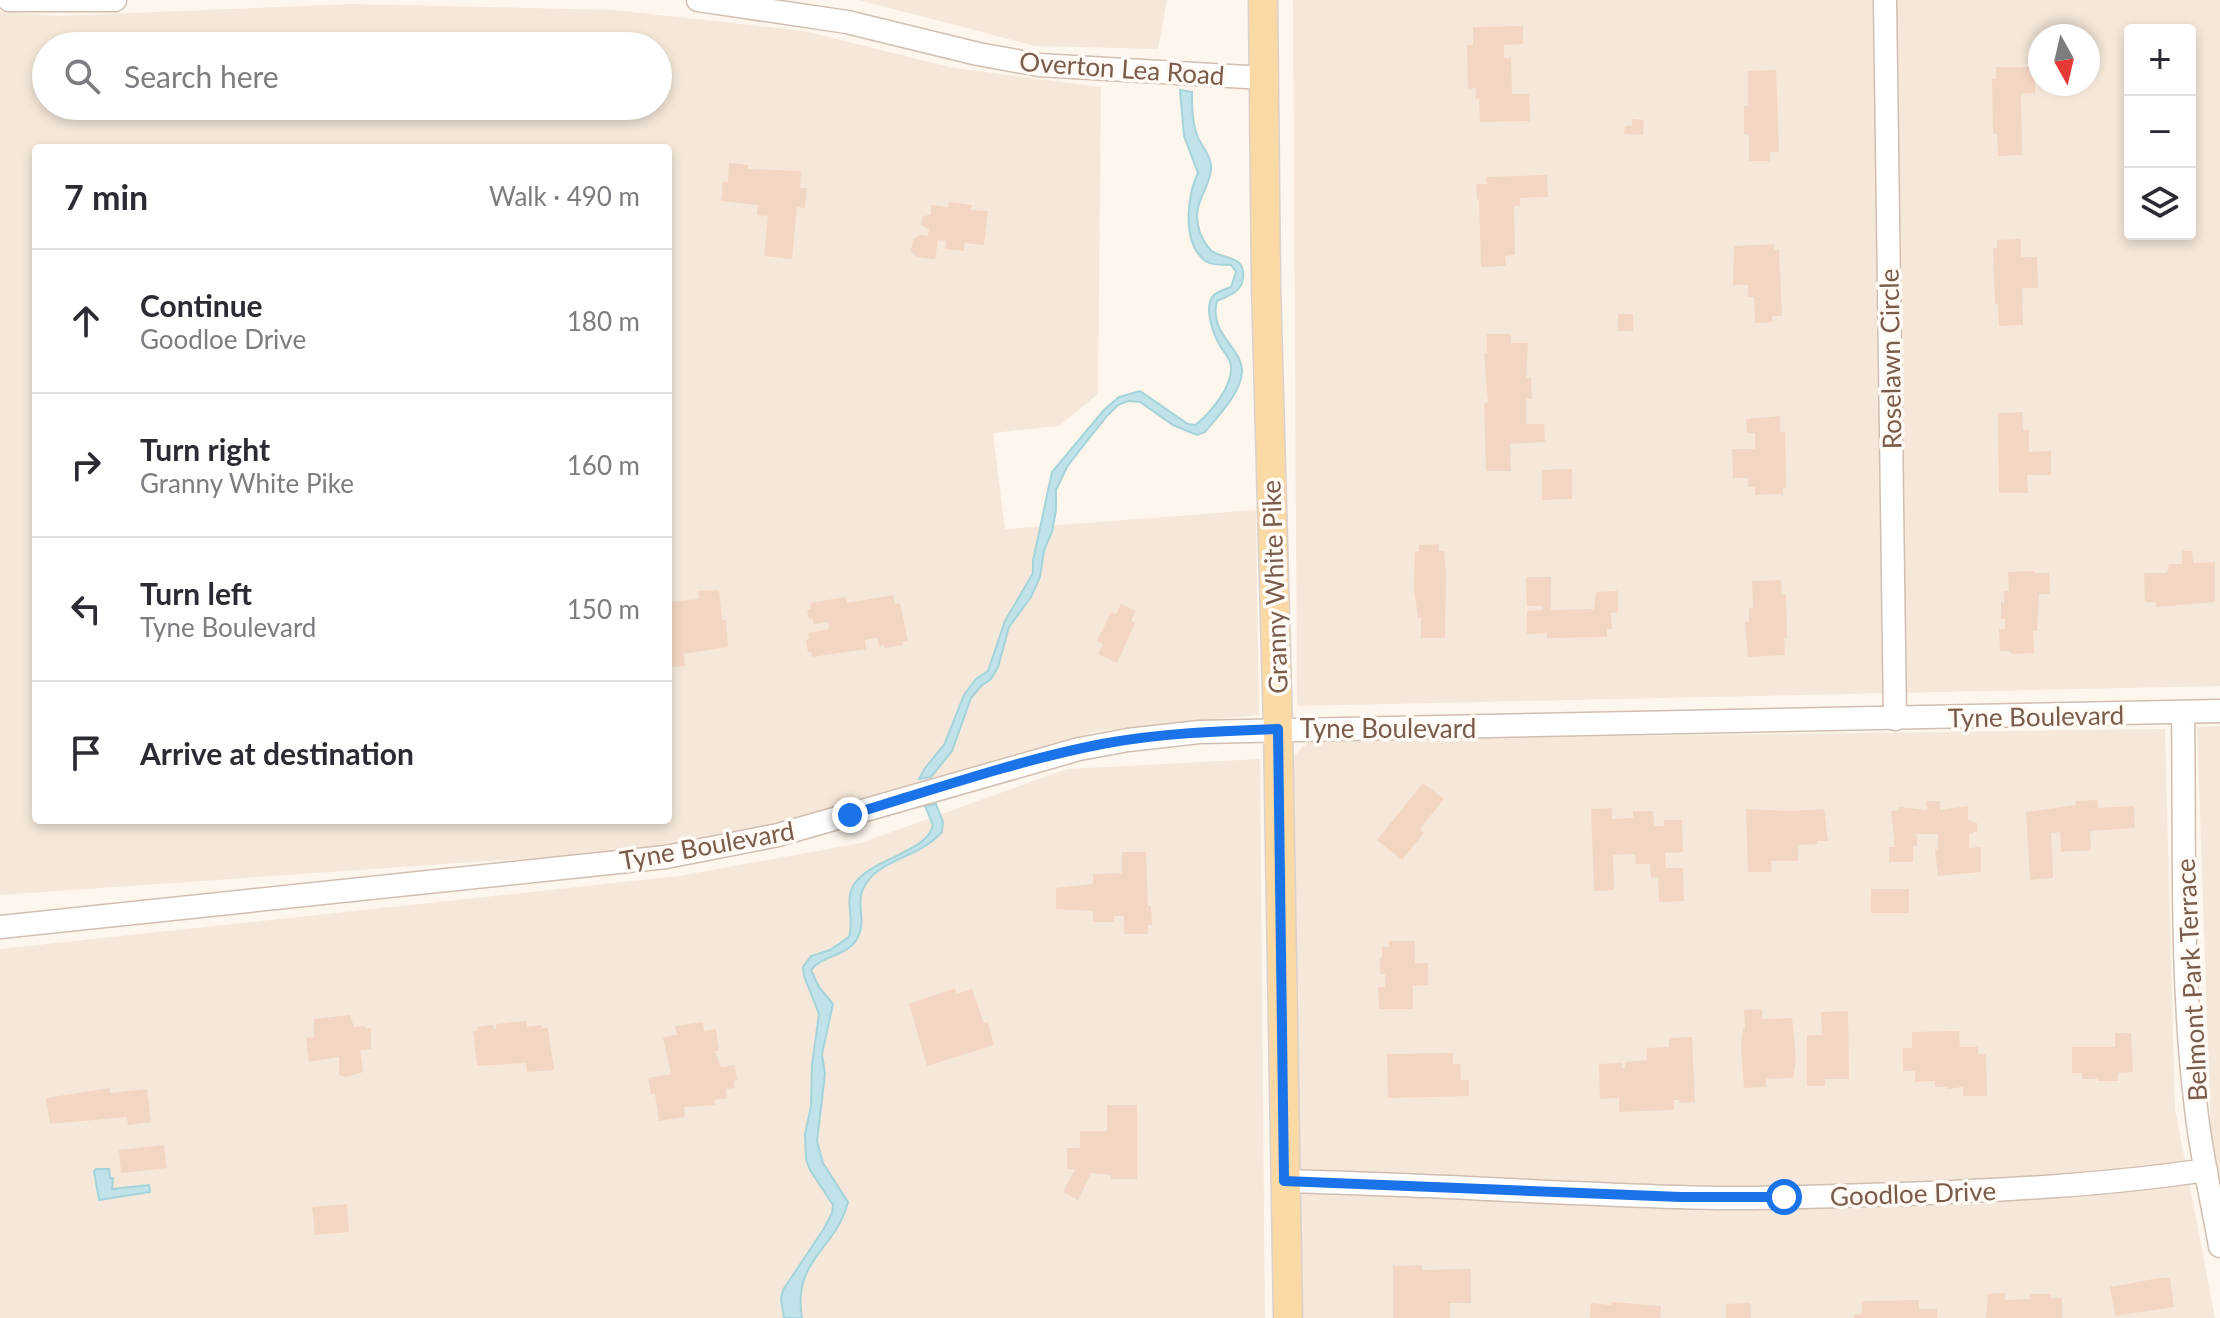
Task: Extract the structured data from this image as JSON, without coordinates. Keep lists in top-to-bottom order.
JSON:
{
  "streets": {
    "main road": ["Granny White Pike"],
    "street": [
      "Overton Lea Road",
      "Roselawn Circle",
      "Tyne Boulevard",
      "Belmont Park Terrace",
      "Goodloe Drive"
    ]
  },
  "crossings": [
    ["Overton Lea Road", "Granny White Pike"],
    ["Roselawn Circle", "Tyne Boulevard"],
    ["Granny White Pike", "Tyne Boulevard"],
    ["Granny White Pike", "Goodloe Drive"],
    ["Tyne Boulevard", "Belmont Park Terrace"],
    ["Belmont Park Terrace", "Goodloe Drive"]
  ],
  "north": "bottom",
  "page": {
    "map_buttons": ["+", "−"],
    "search": "Search here",
    "heading": ["7 min", "Walk · 490 m"],
    "list": [
      ["Continue", "Goodloe Drive", "180 m"],
      ["Turn right", "Granny White Pike", "160 m"],
      ["Turn left", "Tyne Boulevard", "150 m"],
      "Arrive at destination"
    ]
  }
}
